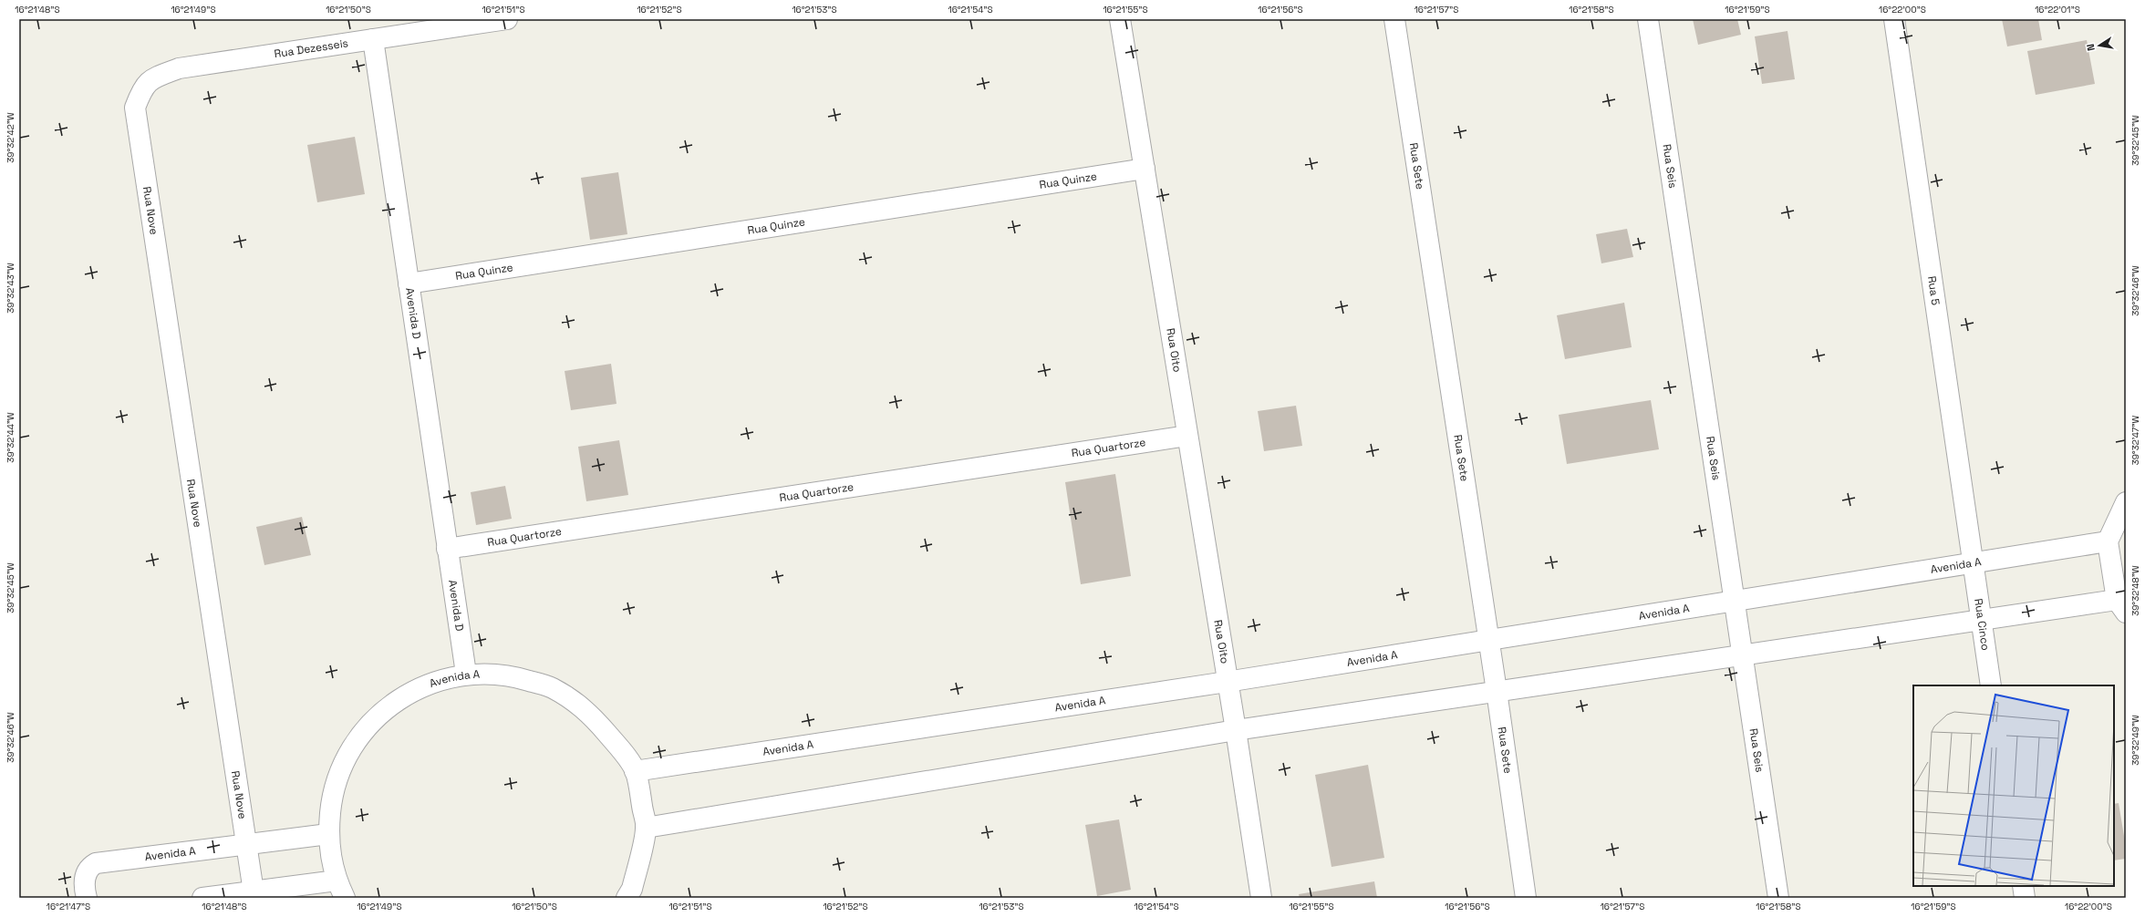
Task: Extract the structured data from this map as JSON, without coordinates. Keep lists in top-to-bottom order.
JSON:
{
  "streets": {
    "street": [
      "Rua Dezesseis",
      "Rua Sete",
      "Rua Seis",
      "Rua Quinze",
      "Rua Nove",
      "Rua 5",
      "Avenida D",
      "Rua Oito",
      "Rua Quartorze",
      "Avenida A",
      "Rua Cinco"
    ]
  },
  "crossings": [
    ["Rua Dezesseis", "Rua Nove"],
    ["Rua Dezesseis", "Avenida D"],
    ["Rua Sete", "Avenida A"],
    ["Rua Seis", "Avenida A"],
    ["Rua Quinze", "Avenida D"],
    ["Rua Quinze", "Rua Oito"],
    ["Rua Nove", "Avenida A"],
    ["Rua 5", "Avenida A"],
    ["Rua 5", "Rua Cinco"],
    ["Avenida D", "Rua Quartorze"],
    ["Avenida D", "Avenida A"],
    ["Rua Oito", "Rua Quartorze"],
    ["Rua Oito", "Avenida A"],
    ["Avenida A", "Rua Cinco"]
  ],
  "north": "left",
  "coordinates": [
    "16°21'48\"S",
    "16°21'49\"S",
    "16°21'50\"S",
    "16°21'51\"S",
    "16°21'52\"S",
    "16°21'53\"S",
    "16°21'54\"S",
    "16°21'55\"S",
    "16°21'56\"S",
    "16°21'57\"S",
    "16°21'58\"S",
    "16°21'59\"S",
    "16°22'00\"S",
    "16°22'01\"S",
    "39°32'42\"W",
    "39°32'45\"W",
    "39°32'43\"W",
    "39°32'46\"W",
    "39°32'44\"W",
    "39°32'47\"W",
    "39°32'48\"W",
    "39°32'49\"W",
    "16°21'47\"S"
  ]
}
